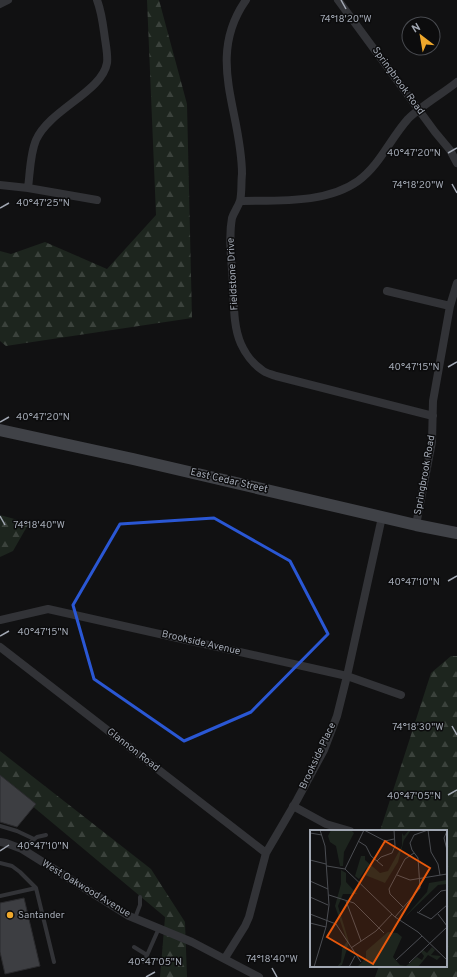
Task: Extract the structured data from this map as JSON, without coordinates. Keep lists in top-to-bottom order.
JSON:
{
  "streets": {
    "street": [
      "Springbrook Road",
      "Fieldstone Drive",
      "East Cedar Street",
      "Brookside Avenue",
      "Glannon Road",
      "Brookside Place",
      "West Oakwood Avenue"
    ]
  },
  "crossings": [
    ["Springbrook Road", "Fieldstone Drive"],
    ["Springbrook Road", "East Cedar Street"],
    ["East Cedar Street", "Brookside Place"],
    ["Brookside Avenue", "Brookside Place"],
    ["Glannon Road", "Brookside Place"],
    ["Brookside Place", "West Oakwood Avenue"]
  ],
  "places": ["Santander"],
  "north": "top left",
  "coordinates": [
    "74°18'20\"W",
    "40°47'20\"N",
    "40°47'25\"N",
    "40°47'15\"N",
    "74°18'40\"W",
    "40°47'10\"N",
    "74°18'30\"W",
    "40°47'05\"N"
  ]
}
